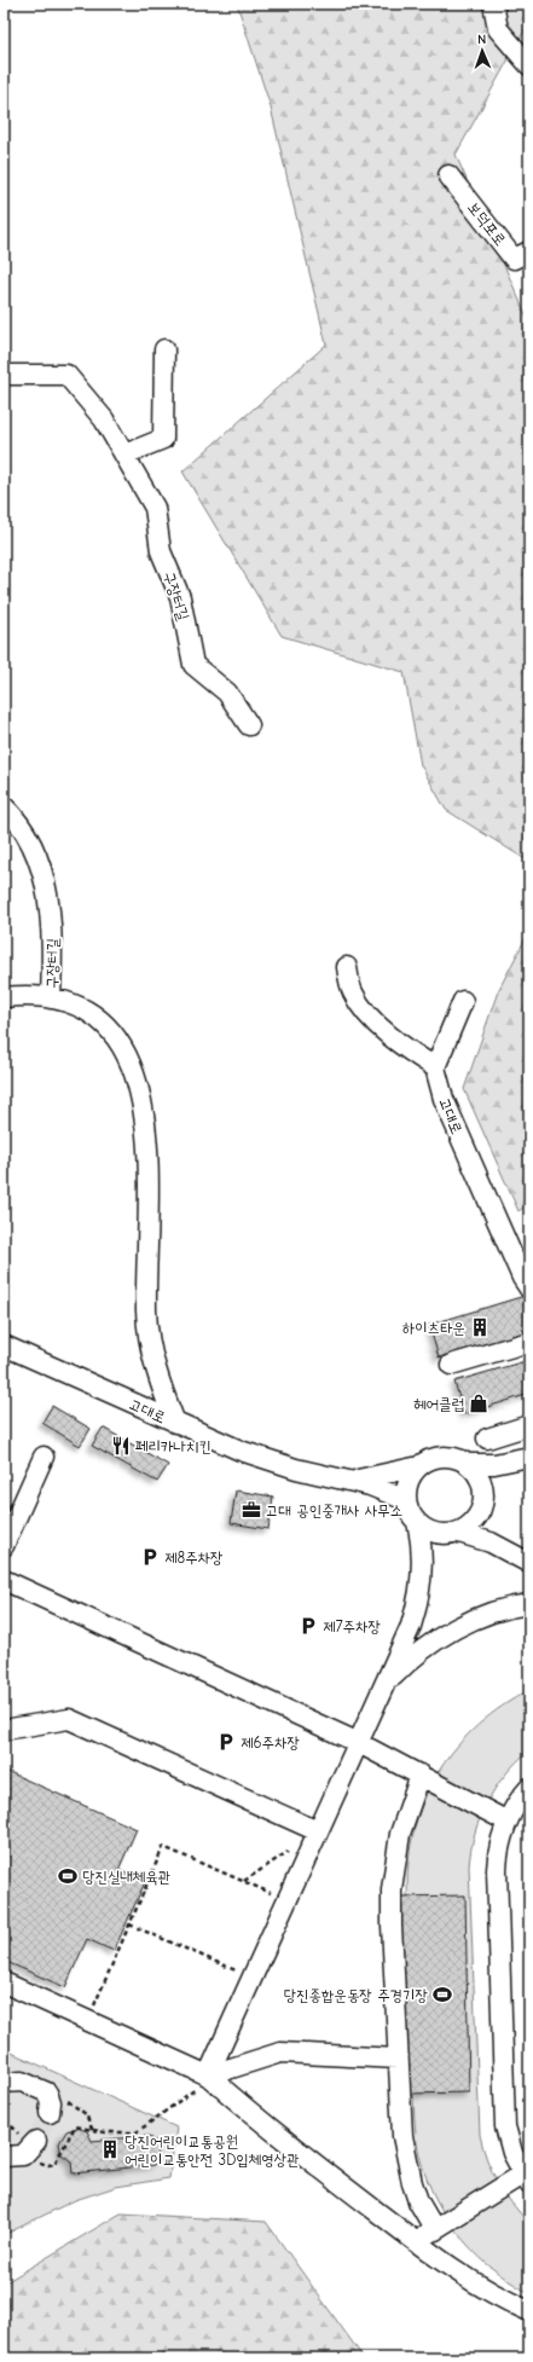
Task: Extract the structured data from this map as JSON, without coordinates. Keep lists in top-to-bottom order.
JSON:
{
  "streets": {
    "street": ["보덕포로", "구장터길", "고대로"]
  },
  "places": {
    "building": ["하이츠타운", "당진어린이교통공원 어린이교통안전 3D입체영상관"],
    "shop": ["헤어클럽"],
    "restaurant": ["페리카나치킨"],
    "office": ["고대 공인중개사 사무소"],
    "parking": ["제8주차장", "제7주차장", "제6주차장"],
    "sports": ["당진실내체육관", "당진종합운동장 주경기장"]
  },
  "north": "top"
}
